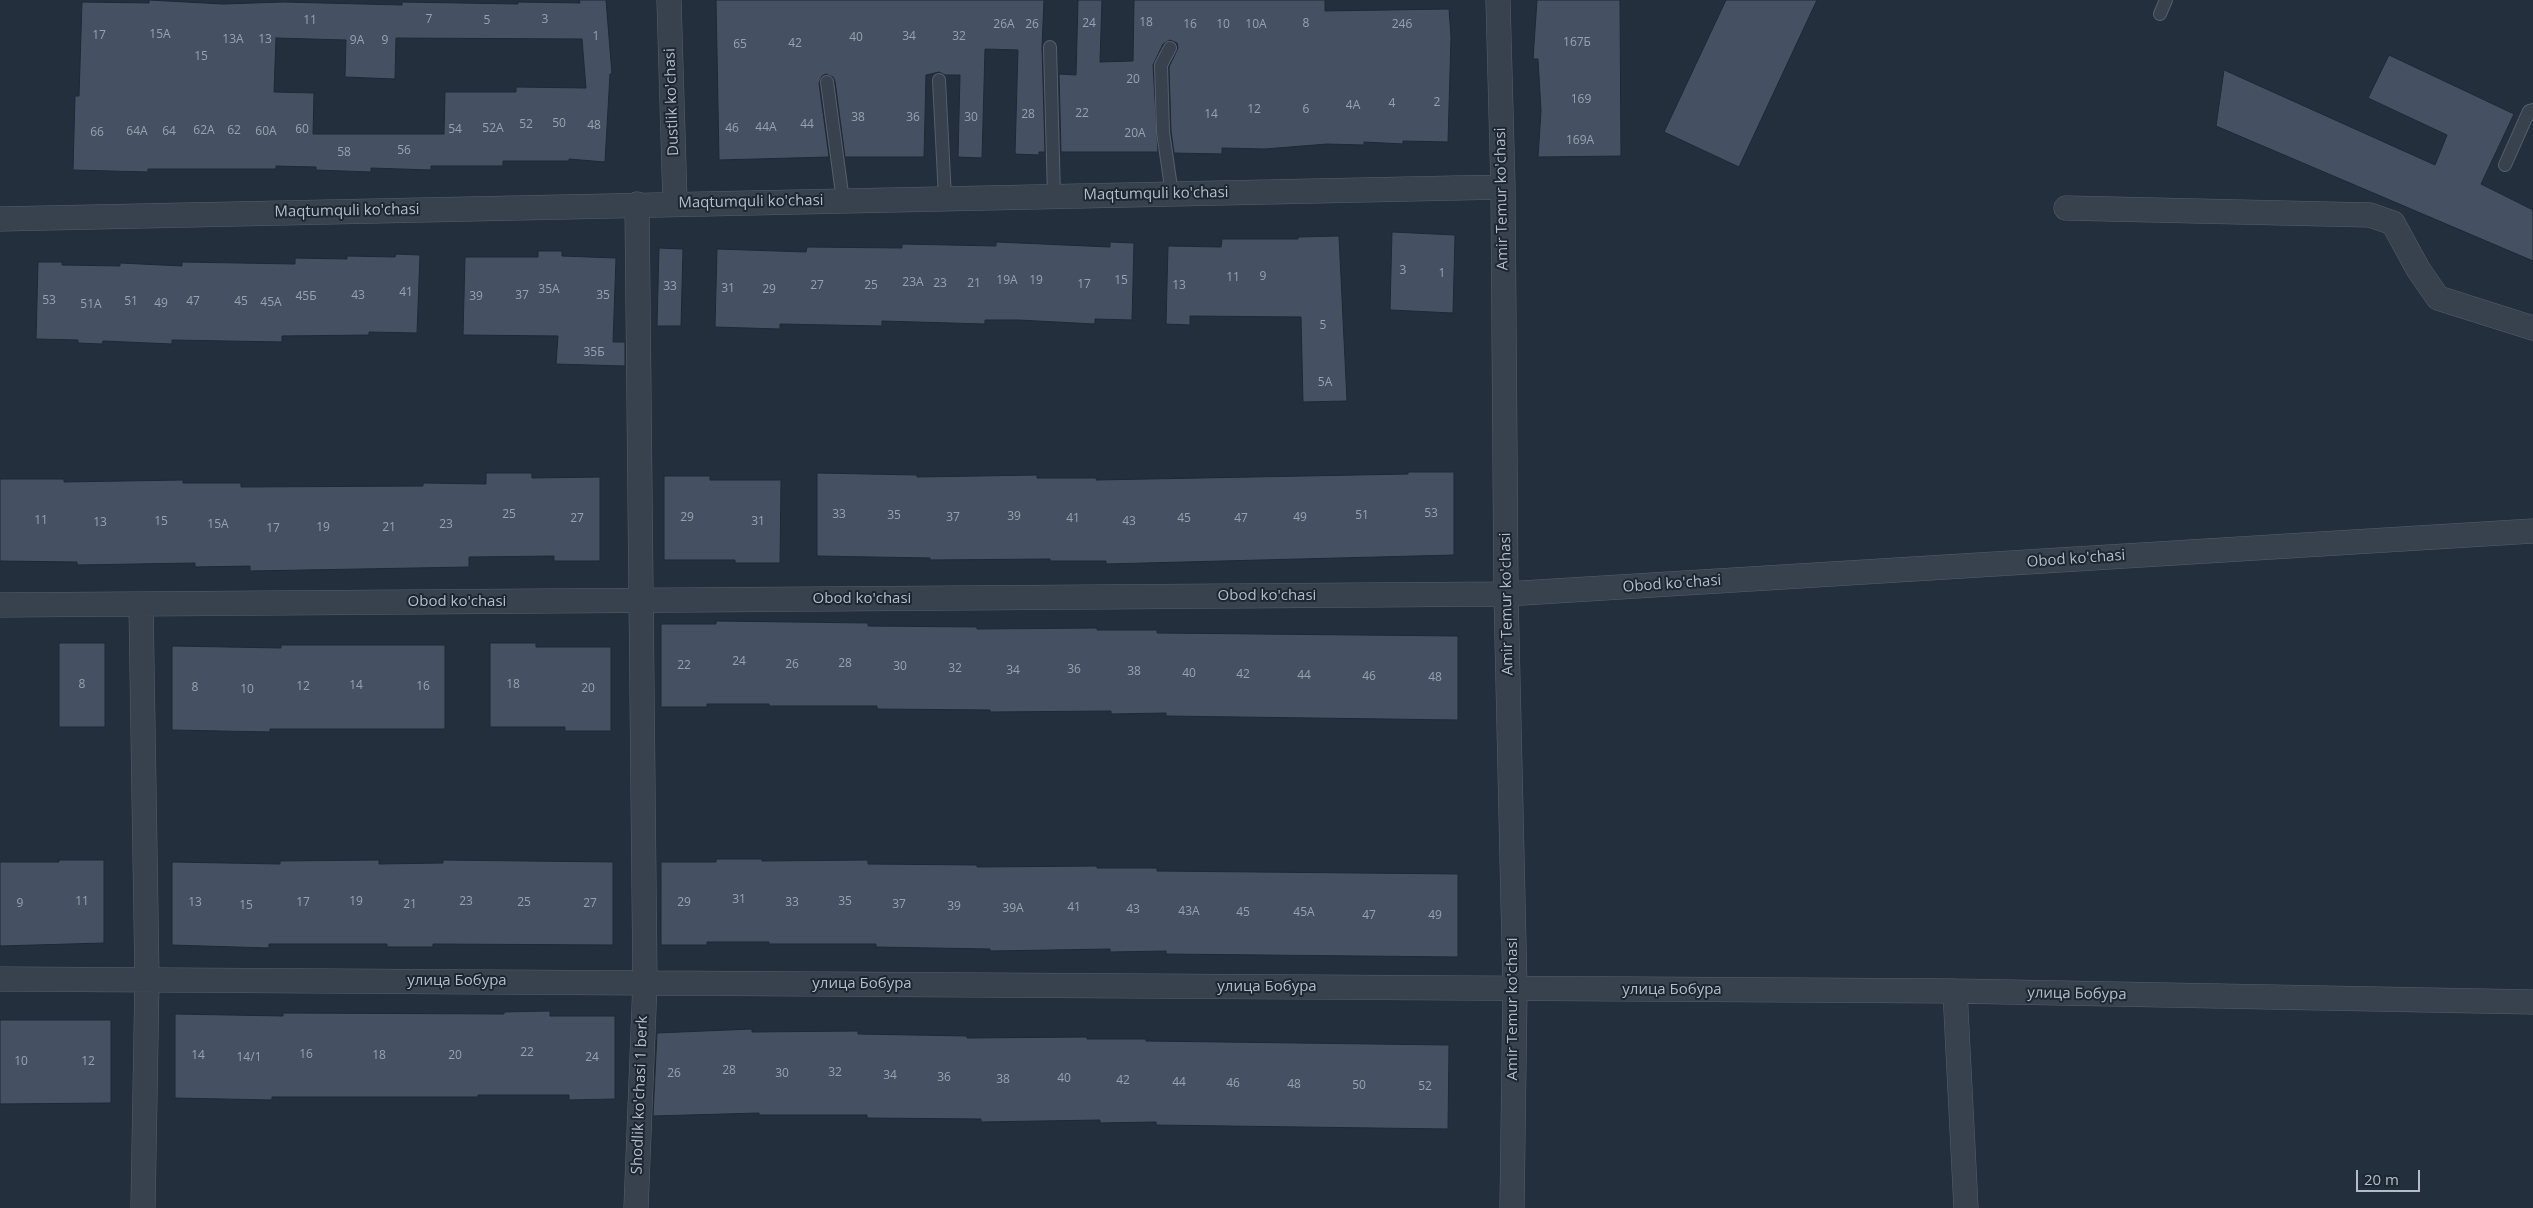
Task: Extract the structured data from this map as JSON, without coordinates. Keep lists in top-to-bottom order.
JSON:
{
  "streets": {
    "street": [
      "Dustlik ko'chasi",
      "Maqtumquli ko'chasi",
      "Amir Temur ko'chasi",
      "Obod ko'chasi",
      "улица Бобура",
      "Shodlik ko'chasi 1 berk"
    ]
  },
  "crossings": [
    ["Dustlik ko'chasi", "Maqtumquli ko'chasi"],
    ["Maqtumquli ko'chasi", "Amir Temur ko'chasi"],
    ["Maqtumquli ko'chasi", "Shodlik ko'chasi 1 berk"],
    ["Amir Temur ko'chasi", "Obod ko'chasi"],
    ["Amir Temur ko'chasi", "улица Бобура"],
    ["Obod ko'chasi", "Shodlik ko'chasi 1 berk"],
    ["улица Бобура", "Shodlik ko'chasi 1 berk"]
  ],
  "house_numbers": [
    "7",
    "3",
    "11",
    "5",
    "18",
    "24",
    "8",
    "26A",
    "26",
    "16",
    "10",
    "10А",
    "246",
    "15А",
    "17",
    "1",
    "34",
    "32",
    "40",
    "13А",
    "13",
    "9А",
    "9",
    "167Б",
    "42",
    "65",
    "15",
    "20",
    "169",
    "2",
    "4",
    "4А",
    "12",
    "6",
    "22",
    "28",
    "14",
    "38",
    "36",
    "30",
    "50",
    "52",
    "44",
    "48",
    "44А",
    "52А",
    "46",
    "60",
    "54",
    "62А",
    "62",
    "64А",
    "64",
    "60А",
    "66",
    "20А",
    "169А",
    "56",
    "58",
    "3",
    "1",
    "9",
    "11",
    "19А",
    "19",
    "15",
    "23А",
    "23",
    "21",
    "17",
    "27",
    "25",
    "13",
    "33",
    "31",
    "35А",
    "29",
    "41",
    "43",
    "37",
    "35",
    "45Б",
    "39",
    "53",
    "51",
    "47",
    "45",
    "45А",
    "49",
    "51А",
    "5",
    "35Б",
    "5А",
    "53",
    "25",
    "33",
    "35",
    "51",
    "39",
    "29",
    "37",
    "49",
    "27",
    "41",
    "45",
    "47",
    "11",
    "15",
    "31",
    "43",
    "13",
    "15А",
    "23",
    "19",
    "21",
    "17",
    "24",
    "28",
    "26",
    "22",
    "30",
    "32",
    "36",
    "34",
    "38",
    "40",
    "42",
    "44",
    "46",
    "48",
    "8",
    "18",
    "14",
    "12",
    "16",
    "8",
    "20",
    "10",
    "31",
    "11",
    "19",
    "23",
    "35",
    "13",
    "17",
    "25",
    "29",
    "33",
    "9",
    "27",
    "21",
    "37",
    "15",
    "39",
    "41",
    "39А",
    "43",
    "43А",
    "45",
    "45А",
    "47",
    "49",
    "22",
    "16",
    "14",
    "18",
    "20",
    "14/1",
    "24",
    "10",
    "12",
    "28",
    "32",
    "26",
    "30",
    "34",
    "36",
    "40",
    "38",
    "42",
    "44",
    "46",
    "48",
    "50",
    "52"
  ],
  "scale_bar": "20 m"
}
